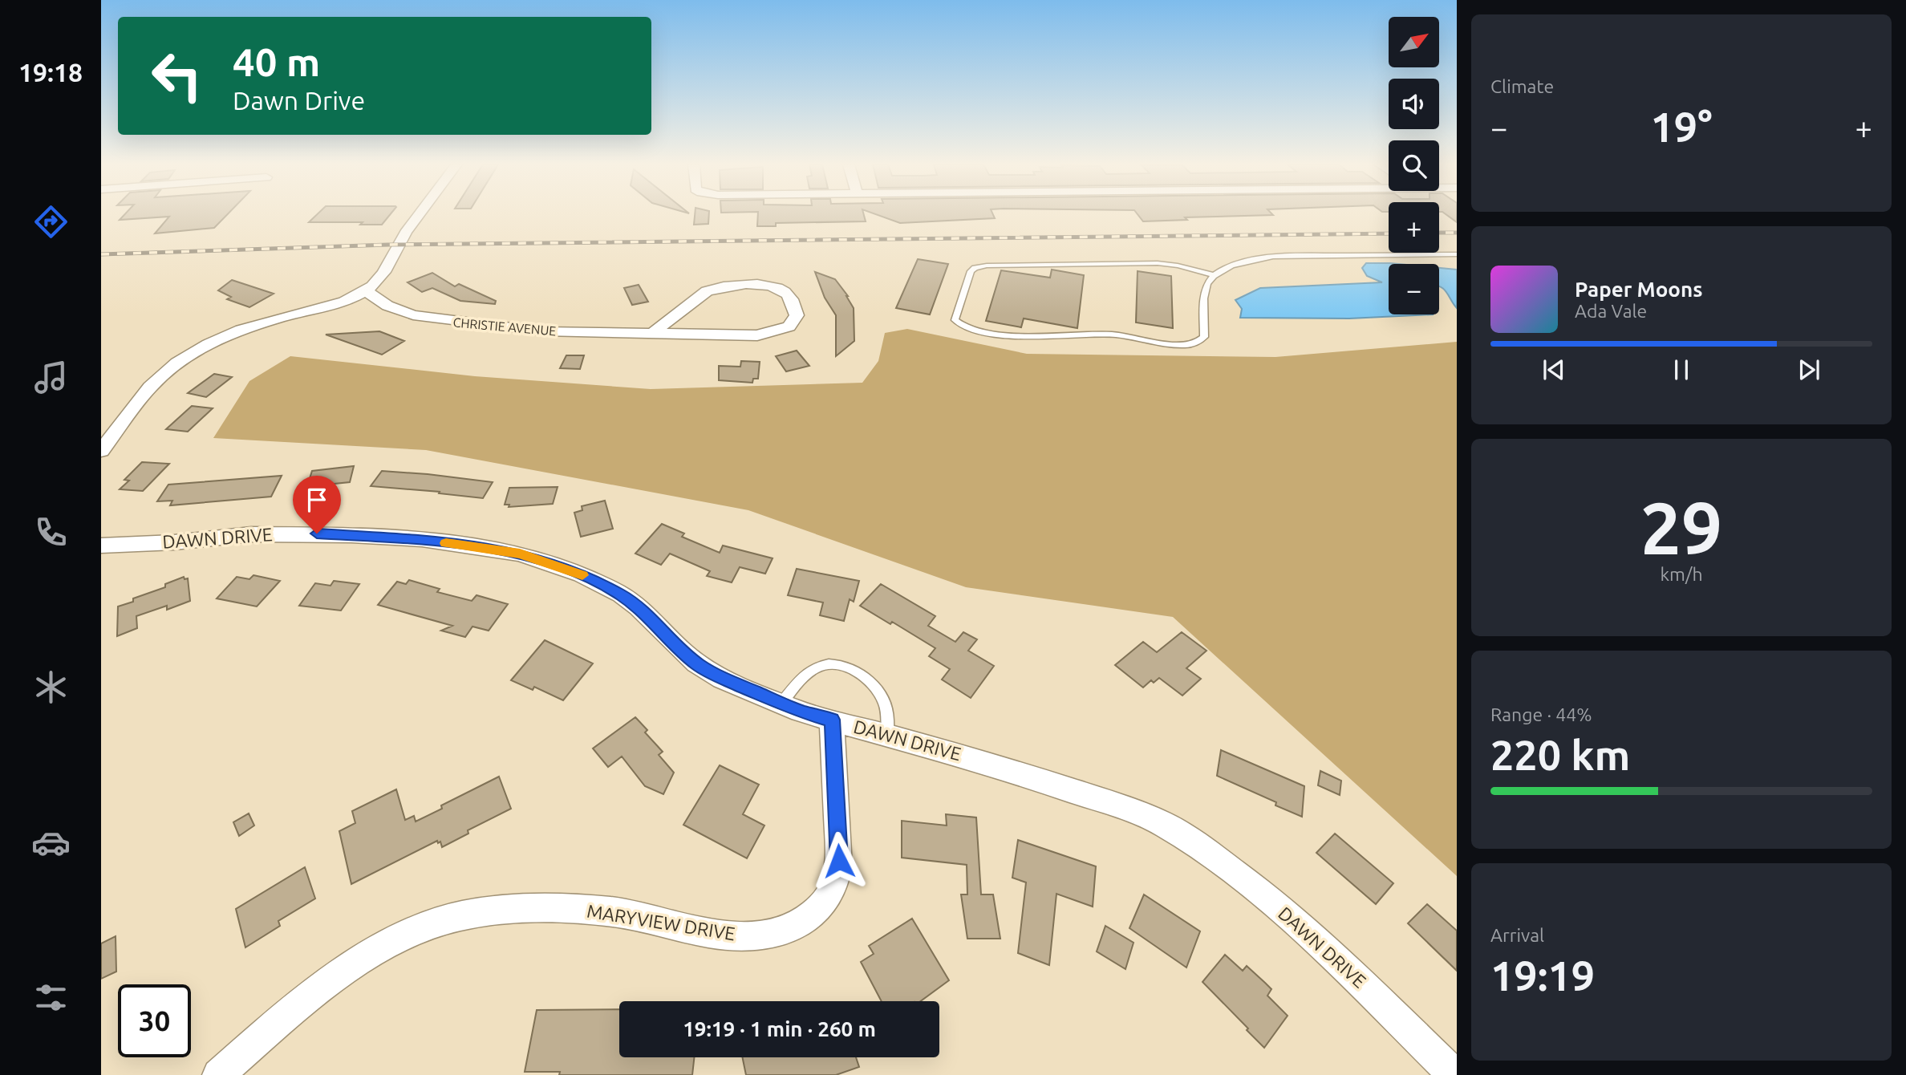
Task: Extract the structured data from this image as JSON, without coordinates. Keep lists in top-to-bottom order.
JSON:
{
  "streets": {
    "street": ["CHRISTIE AVENUE", "DAWN DRIVE", "MARYVIEW DRIVE"]
  },
  "crossings": [
    ["DAWN DRIVE", "MARYVIEW DRIVE"]
  ],
  "north": "top right",
  "page": {
    "tabs": "19:18",
    "tile": [
      "Climate",
      ["29", "km/h"],
      ["Range · 44%", "220 km"],
      ["Arrival", "19:19"]
    ],
    "map_buttons": ["+", "−"],
    "turn": ["40 m", "Dawn Drive"],
    "heat": ["−", "19°", "+"],
    "song": ["Paper Moons", "Ada Vale"],
    "limit": "30",
    "trip": "19:19 · 1 min · 260 m"
  }
}
